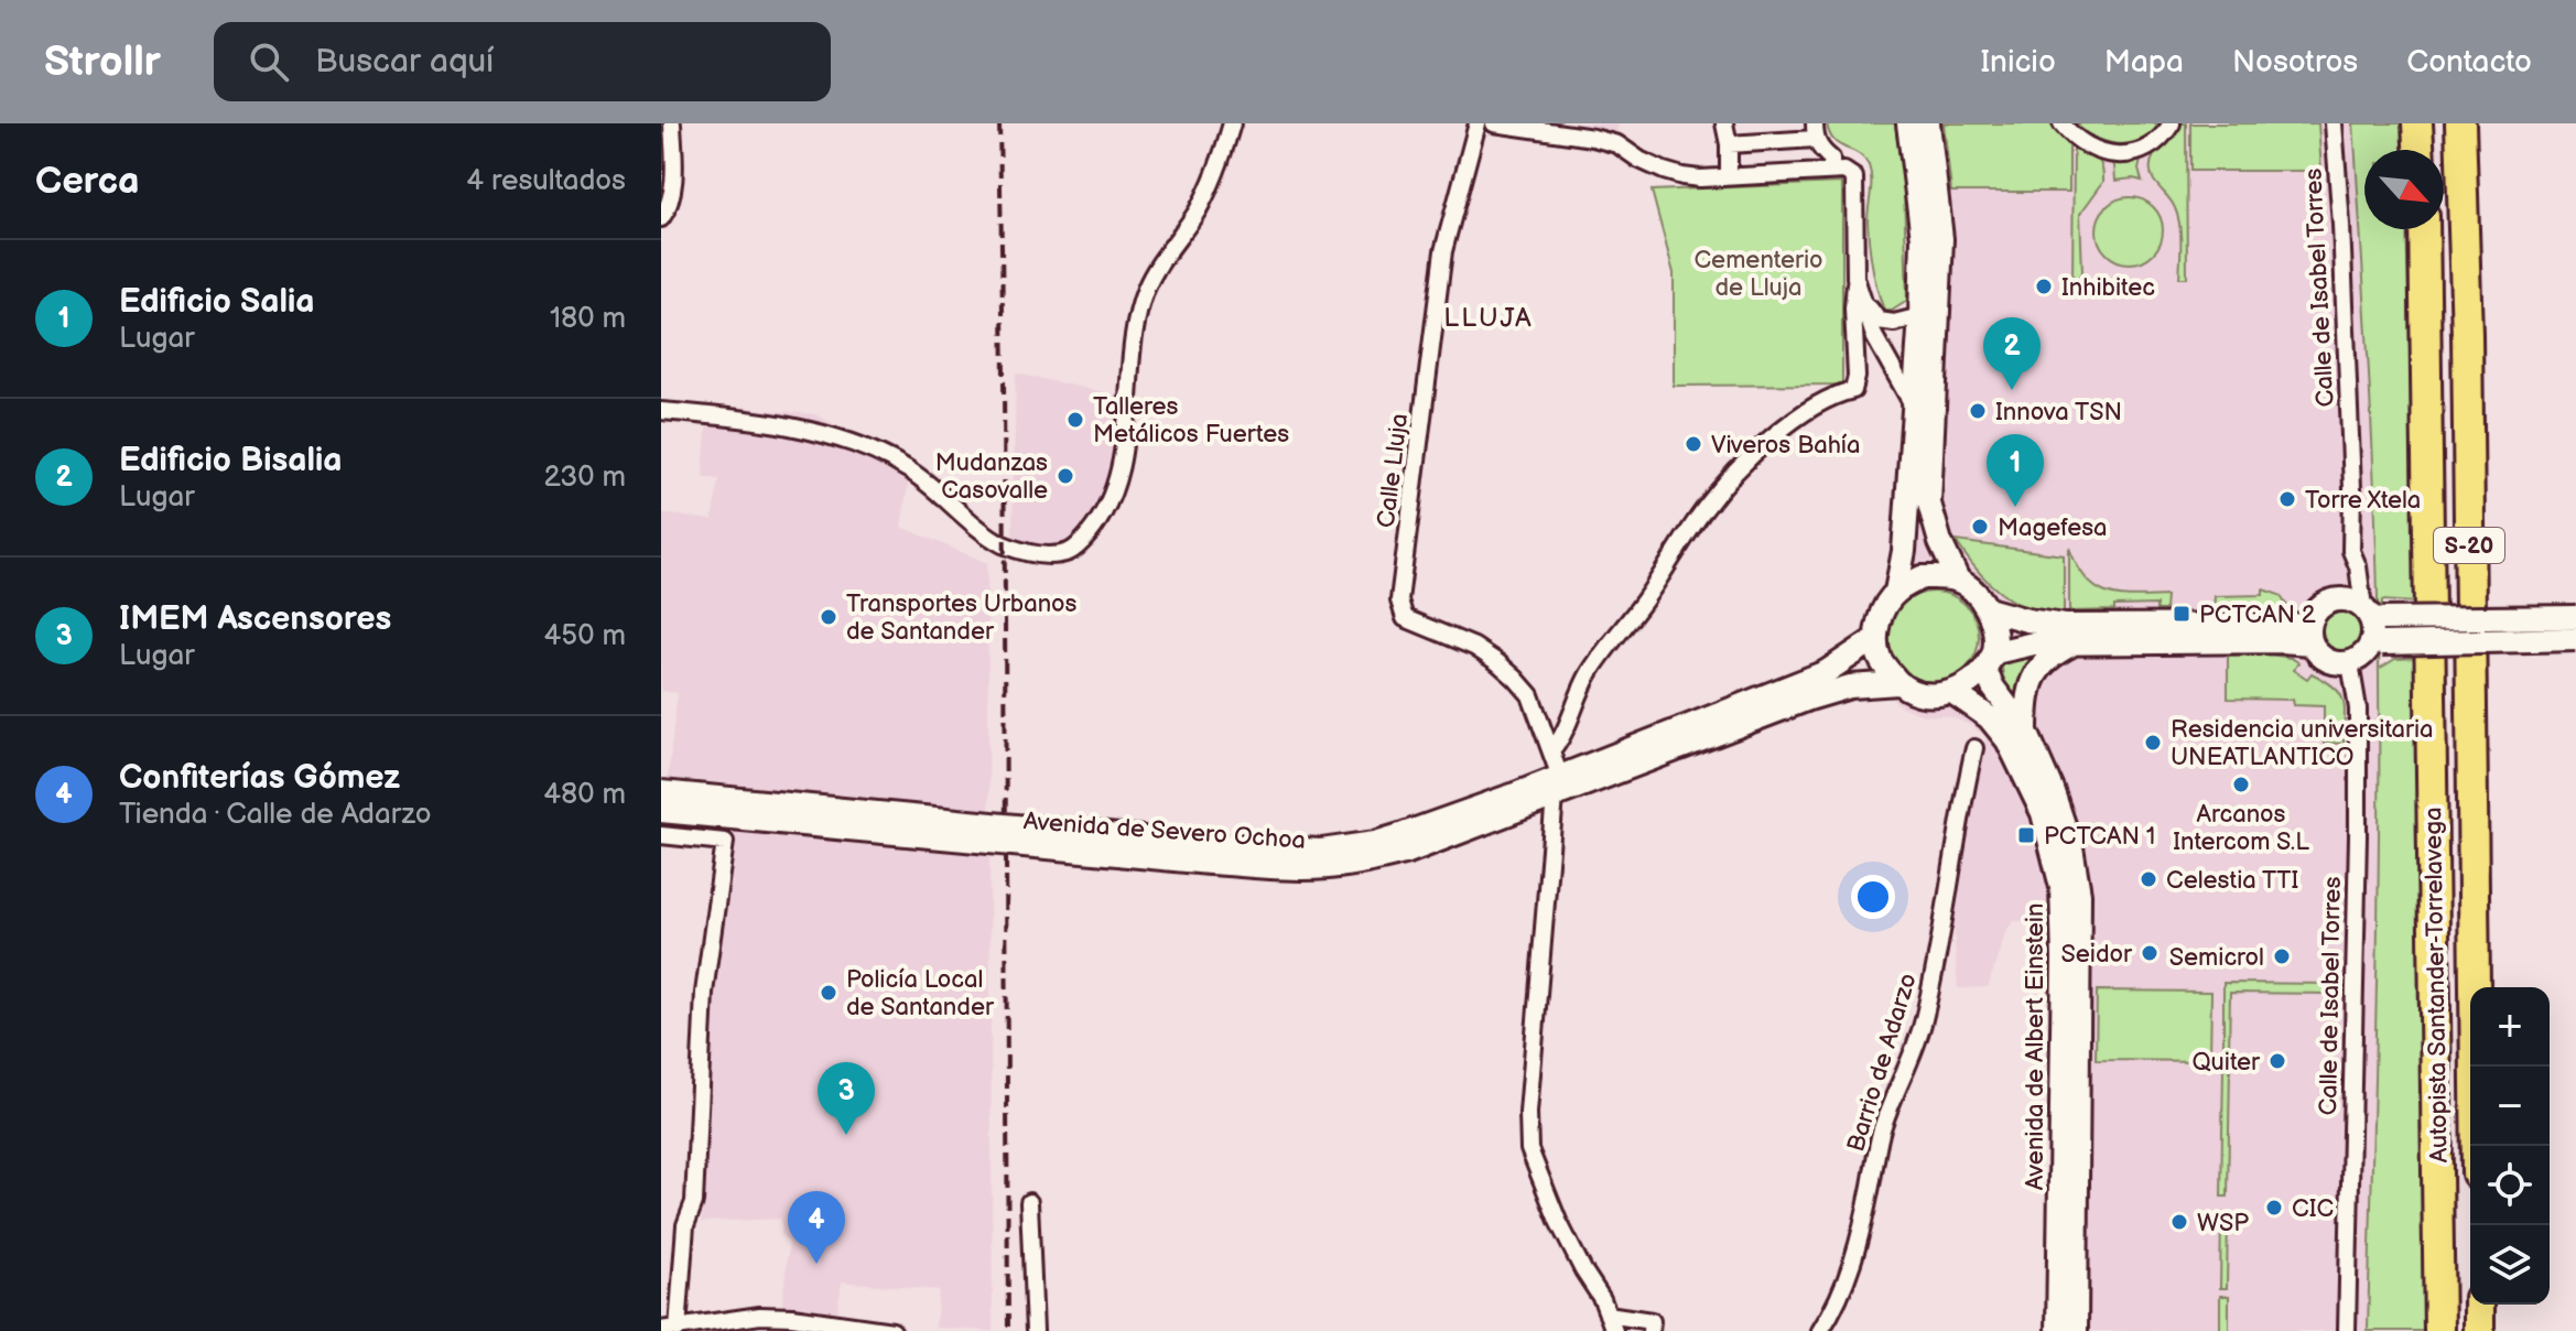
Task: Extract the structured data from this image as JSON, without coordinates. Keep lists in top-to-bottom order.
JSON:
{
  "streets": {
    "highway": ["S-20", "Autopista Santander-Torrelavega"],
    "main road": ["Avenida de Severo Ochoa", "Avenida de Albert Einstein"],
    "street": ["Calle de Isabel Torres", "Calle Lluja", "Barrio de Adarzo"]
  },
  "crossings": [
    ["Calle Lluja", "Avenida de Severo Ochoa"],
    ["Avenida de Severo Ochoa", "Avenida de Albert Einstein"]
  ],
  "districts": ["LLUJA"],
  "parks": ["Cementerio de Lluja"],
  "places": {
    "other": [
      "Inhibitec",
      "Innova TSN",
      "Talleres Metálicos Fuertes",
      "Viveros Bahía",
      "Mudanzas Casovalle",
      "Torre Xtela",
      "Magefesa",
      "Transportes Urbanos de Santander",
      "Residencia universitaria UNEATLANTICO",
      "Arcanos Intercom S.L",
      "Celestia TTI",
      "Seidor",
      "Semicrol",
      "Policía Local de Santander",
      "Quiter",
      "CIC",
      "WSP"
    ],
    "transit": ["PCTCAN 2", "PCTCAN 1"]
  },
  "north": "bottom right",
  "page": {
    "header": "Strollr",
    "search": "Buscar aquí",
    "nav": [
      "Inicio",
      "Mapa",
      "Nosotros",
      "Contacto"
    ],
    "heading": ["Cerca", "4 resultados"],
    "list": [
      {
        "mark": "1",
        "name": "Edificio Salia",
        "note": "Lugar",
        "value": "180 m"
      },
      {
        "mark": "2",
        "name": "Edificio Bisalia",
        "note": "Lugar",
        "value": "230 m"
      },
      {
        "mark": "3",
        "name": "IMEM Ascensores",
        "note": "Lugar",
        "value": "450 m"
      },
      {
        "mark": "4",
        "name": "Confiterías Gómez",
        "note": "Tienda · Calle de Adarzo",
        "value": "480 m"
      }
    ],
    "pins": [
      "2",
      "1",
      "3",
      "4"
    ],
    "map_buttons": ["+", "−"]
  }
}
